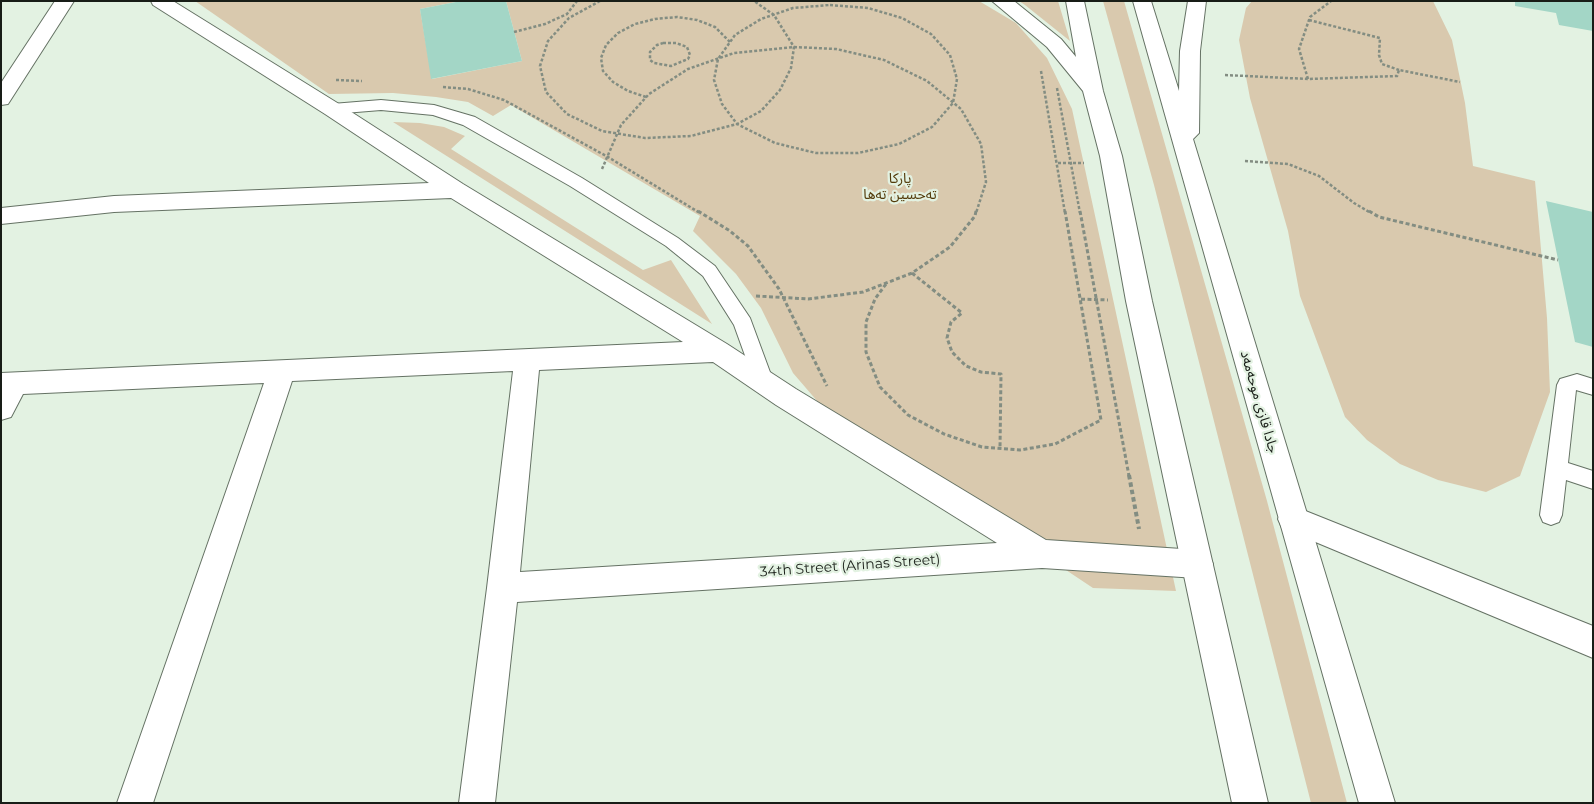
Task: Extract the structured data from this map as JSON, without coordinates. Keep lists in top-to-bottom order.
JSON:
{
  "streets": {
    "street": ["جادا قازی موحەمەد", "34th Street (Arinas Street)"]
  },
  "parks": ["پارکا تەحسین تەها"]
}
